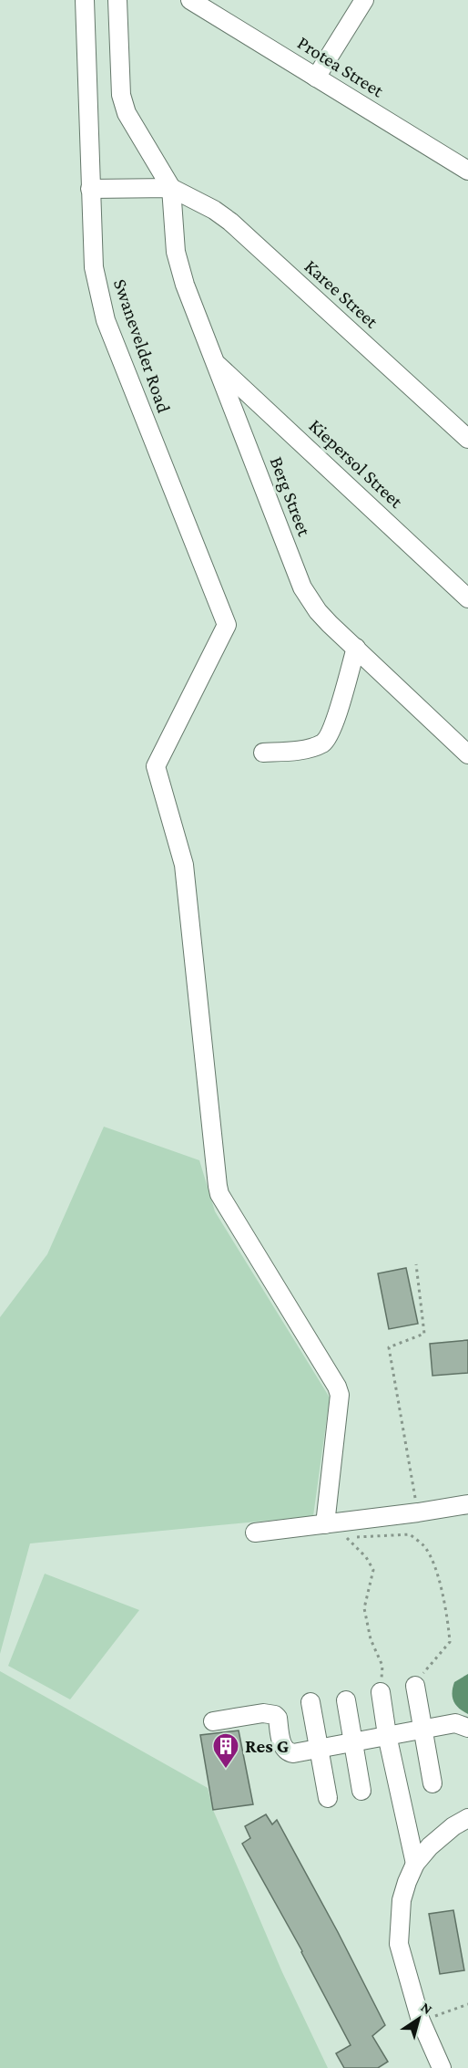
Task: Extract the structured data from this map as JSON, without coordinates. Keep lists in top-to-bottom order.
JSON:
{
  "streets": {
    "street": [
      "Protea Street",
      "Karee Street",
      "Swanevelder Road",
      "Kiepersol Street",
      "Berg Street"
    ]
  },
  "crossings": [
    ["Karee Street", "Swanevelder Road"],
    ["Karee Street", "Berg Street"],
    ["Kiepersol Street", "Berg Street"]
  ],
  "places": {
    "building": ["Res G"]
  },
  "north": "top right"
}
